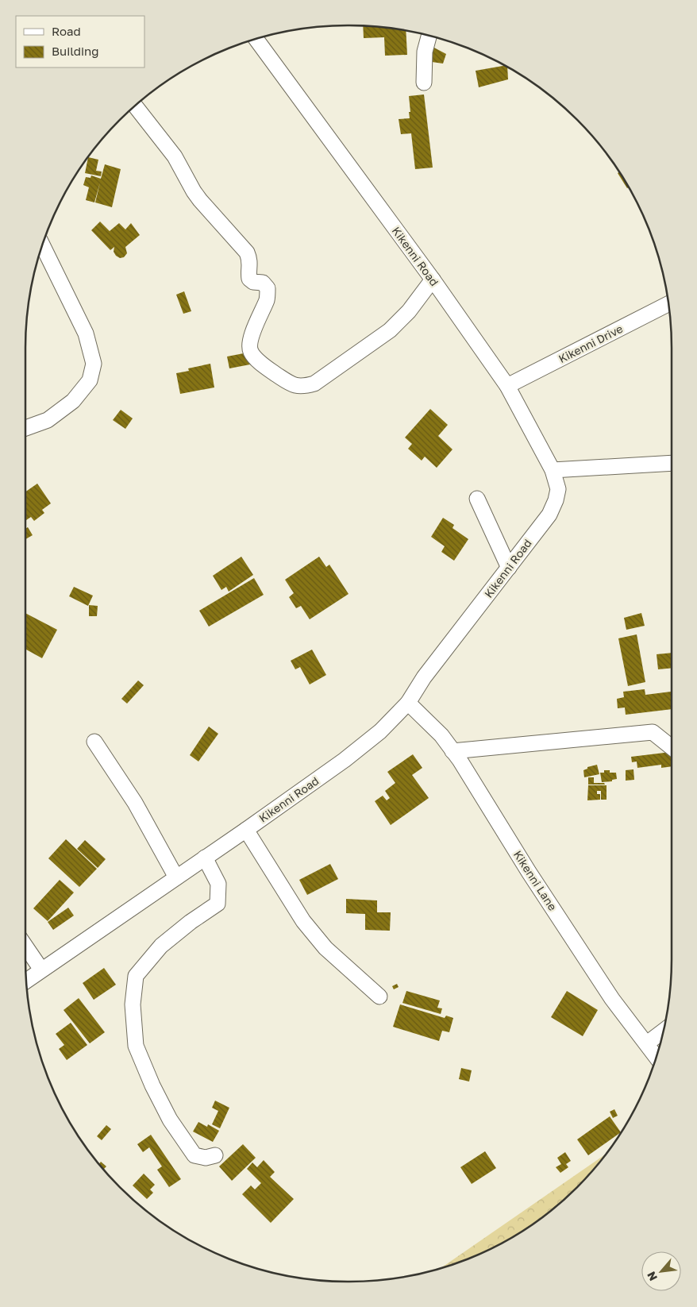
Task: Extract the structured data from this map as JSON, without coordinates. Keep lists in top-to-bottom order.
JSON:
{
  "streets": {
    "street": ["Kikenni Road", "Kikenni Drive", "Kikenni Lane"]
  },
  "crossings": [
    ["Kikenni Road", "Kikenni Drive"],
    ["Kikenni Road", "Kikenni Lane"]
  ],
  "legend": ["Road", "Building"],
  "north": "bottom left"
}
